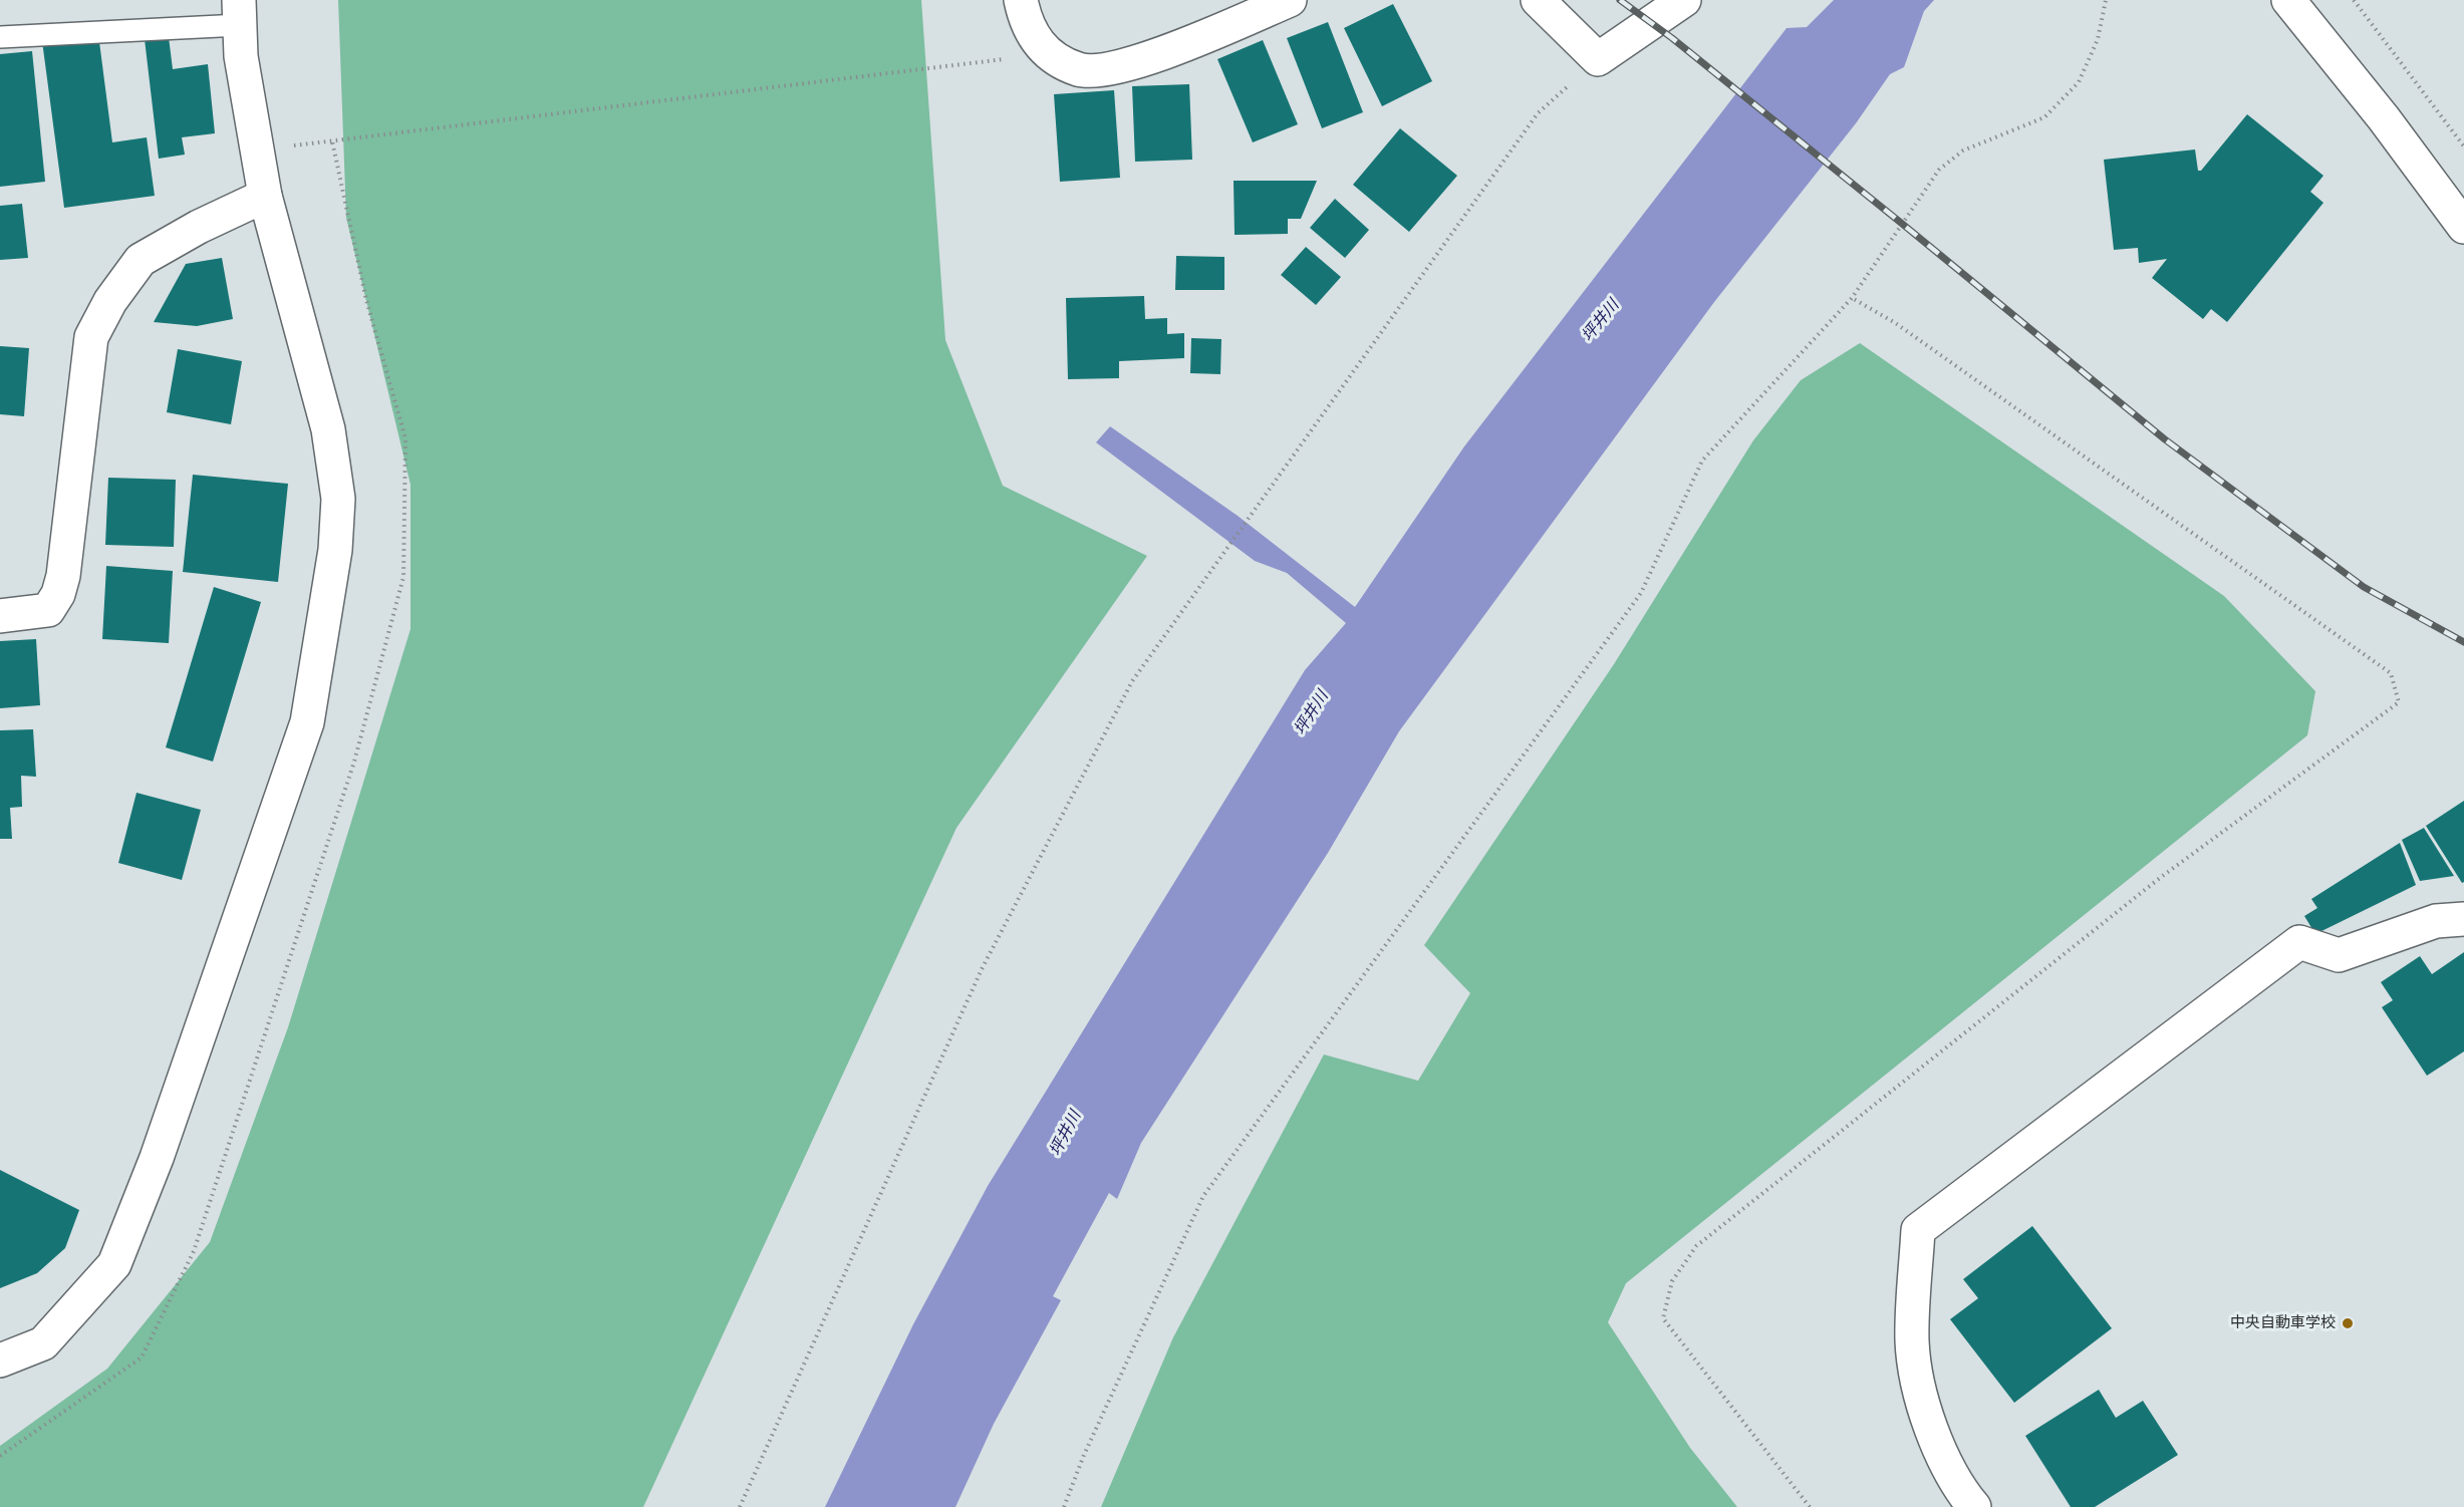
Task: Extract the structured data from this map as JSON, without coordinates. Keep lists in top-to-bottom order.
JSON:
{
  "water": ["坪井川"],
  "places": ["中央自動車学校"]
}
